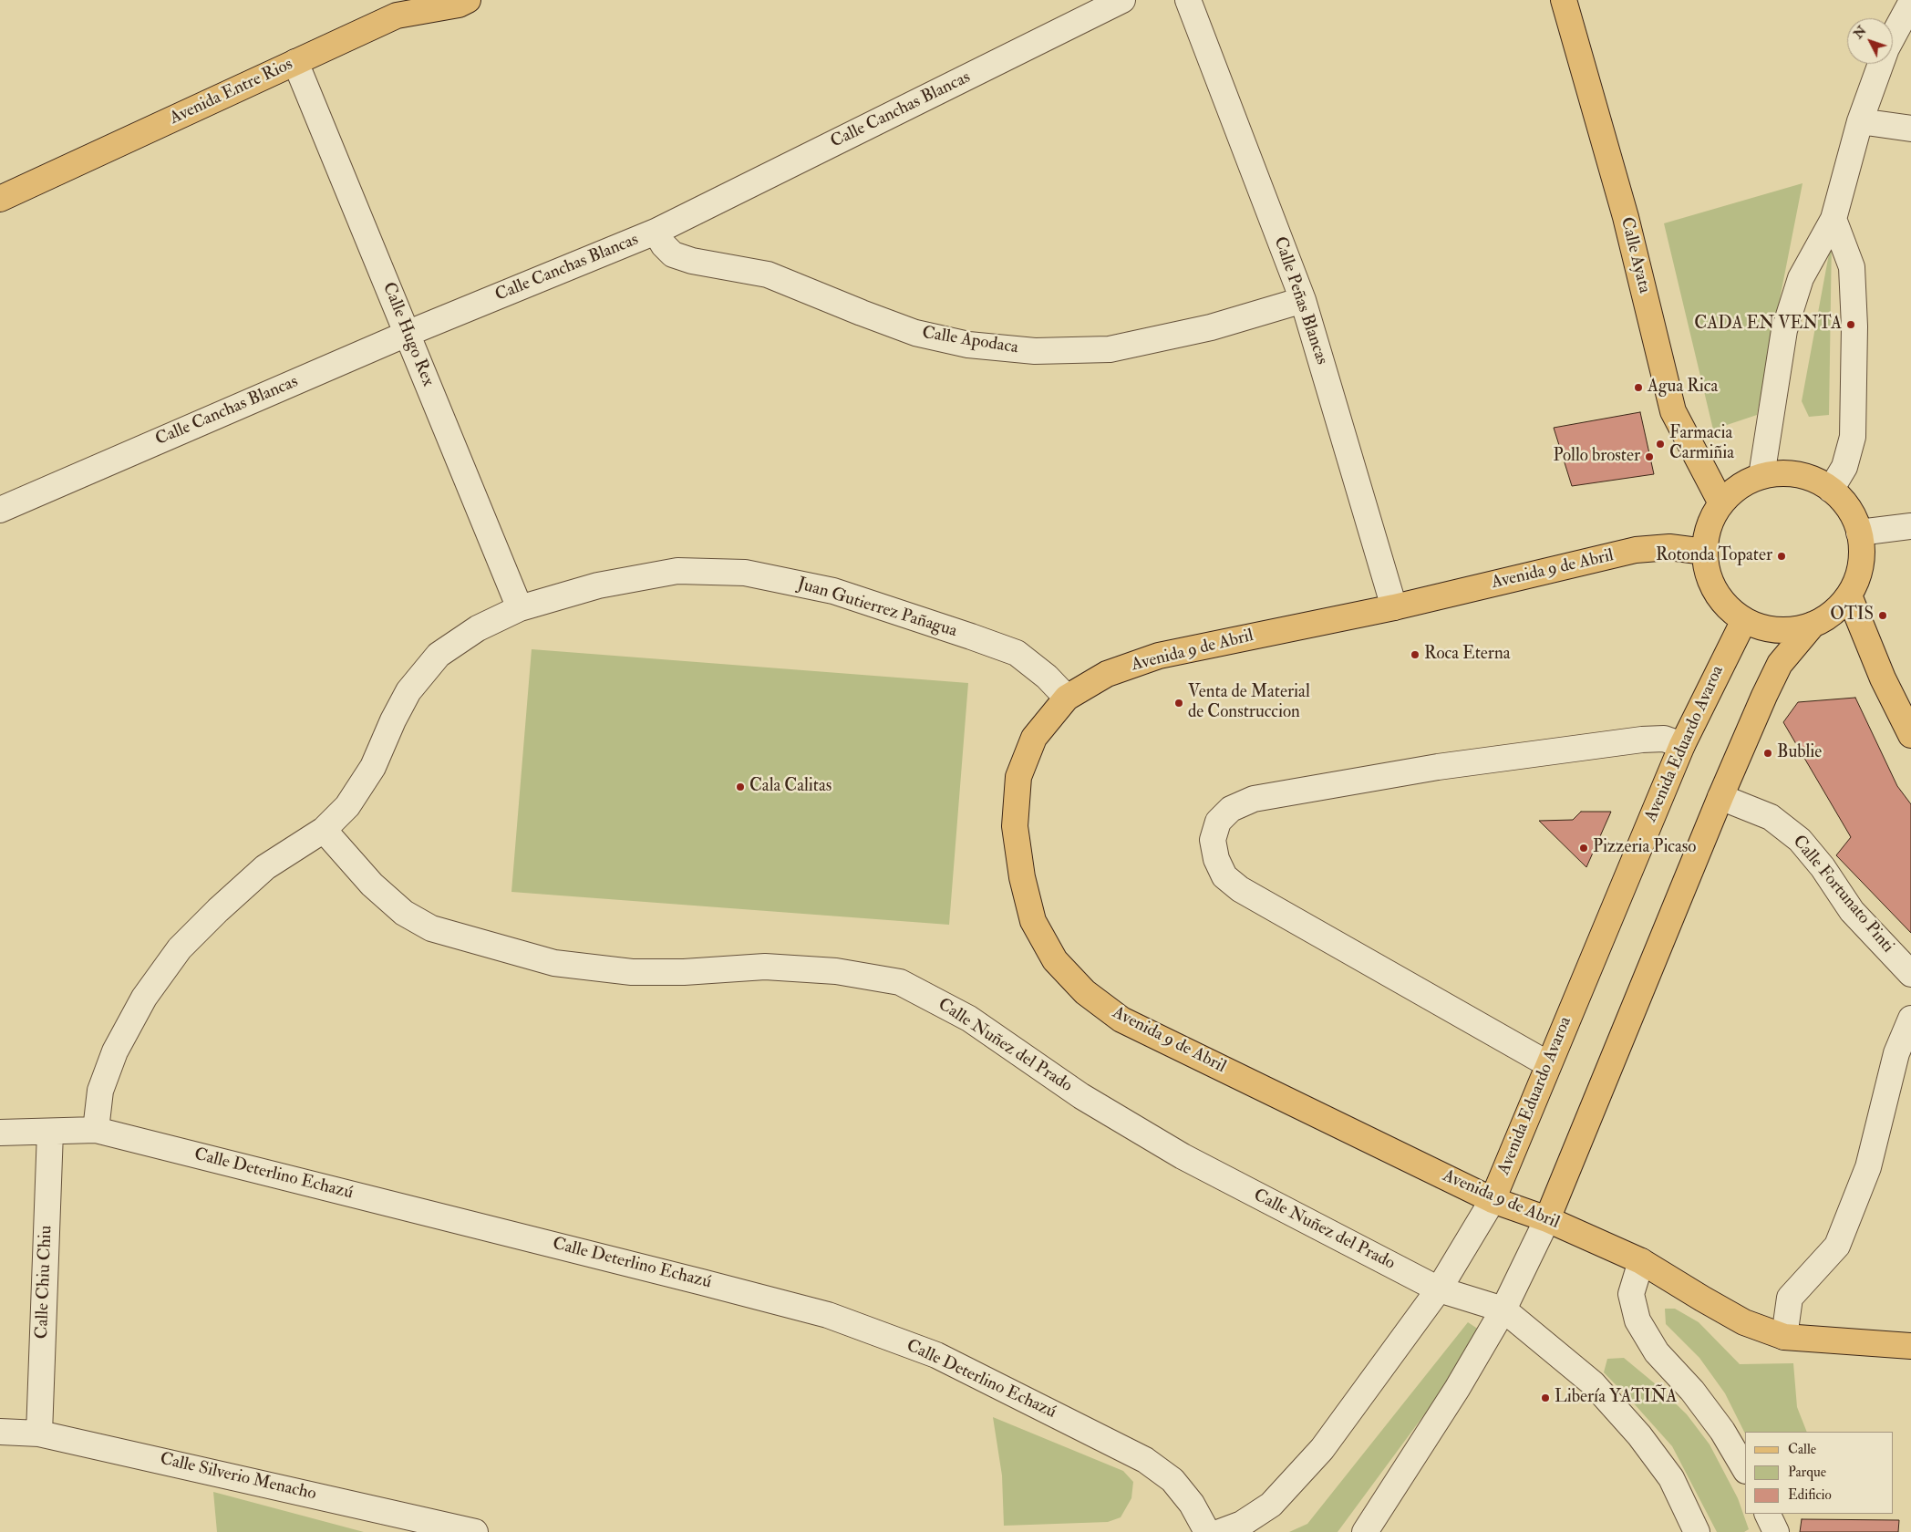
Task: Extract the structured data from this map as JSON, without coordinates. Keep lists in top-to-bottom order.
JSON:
{
  "streets": {
    "main road": [
      "Avenida Entre Rios",
      "Calle Ayata",
      "Avenida 9 de Abril",
      "Avenida Eduardo Avaroa"
    ],
    "street": [
      "Calle Canchas Blancas",
      "Calle Peñas Blancas",
      "Calle Hugo Rex",
      "Calle Apodaca",
      "Juan Gutierrez Pañagua",
      "Calle Fortunato Pinti",
      "Calle Nuñez del Prado",
      "Calle Deterlino Echazú",
      "Calle Chiu Chiu",
      "Calle Silverio Menacho"
    ]
  },
  "crossings": [
    ["Avenida Entre Rios", "Calle Hugo Rex"],
    ["Calle Canchas Blancas", "Calle Hugo Rex"],
    ["Calle Canchas Blancas", "Calle Apodaca"],
    ["Calle Ayata", "Avenida 9 de Abril"],
    ["Calle Ayata", "Avenida Eduardo Avaroa"],
    ["Calle Peñas Blancas", "Calle Apodaca"],
    ["Calle Peñas Blancas", "Avenida 9 de Abril"],
    ["Calle Hugo Rex", "Juan Gutierrez Pañagua"],
    ["Avenida 9 de Abril", "Juan Gutierrez Pañagua"],
    ["Avenida 9 de Abril", "Avenida Eduardo Avaroa"],
    ["Juan Gutierrez Pañagua", "Calle Nuñez del Prado"],
    ["Juan Gutierrez Pañagua", "Calle Deterlino Echazú"],
    ["Avenida Eduardo Avaroa", "Calle Nuñez del Prado"],
    ["Calle Deterlino Echazú", "Calle Chiu Chiu"],
    ["Calle Chiu Chiu", "Calle Silverio Menacho"]
  ],
  "places": [
    "CADA EN VENTA",
    "Agua Rica",
    "Farmacia Carmiñia",
    "Pollo broster",
    "Rotonda Topater",
    "OTIS",
    "Roca Eterna",
    "Venta de Material de Construccion",
    "Bublie",
    "Cala Calitas",
    "Pizzeria Picaso",
    "Libería YATIÑA"
  ],
  "legend": ["Calle", "Parque", "Edificio"],
  "north": "top left"
}
